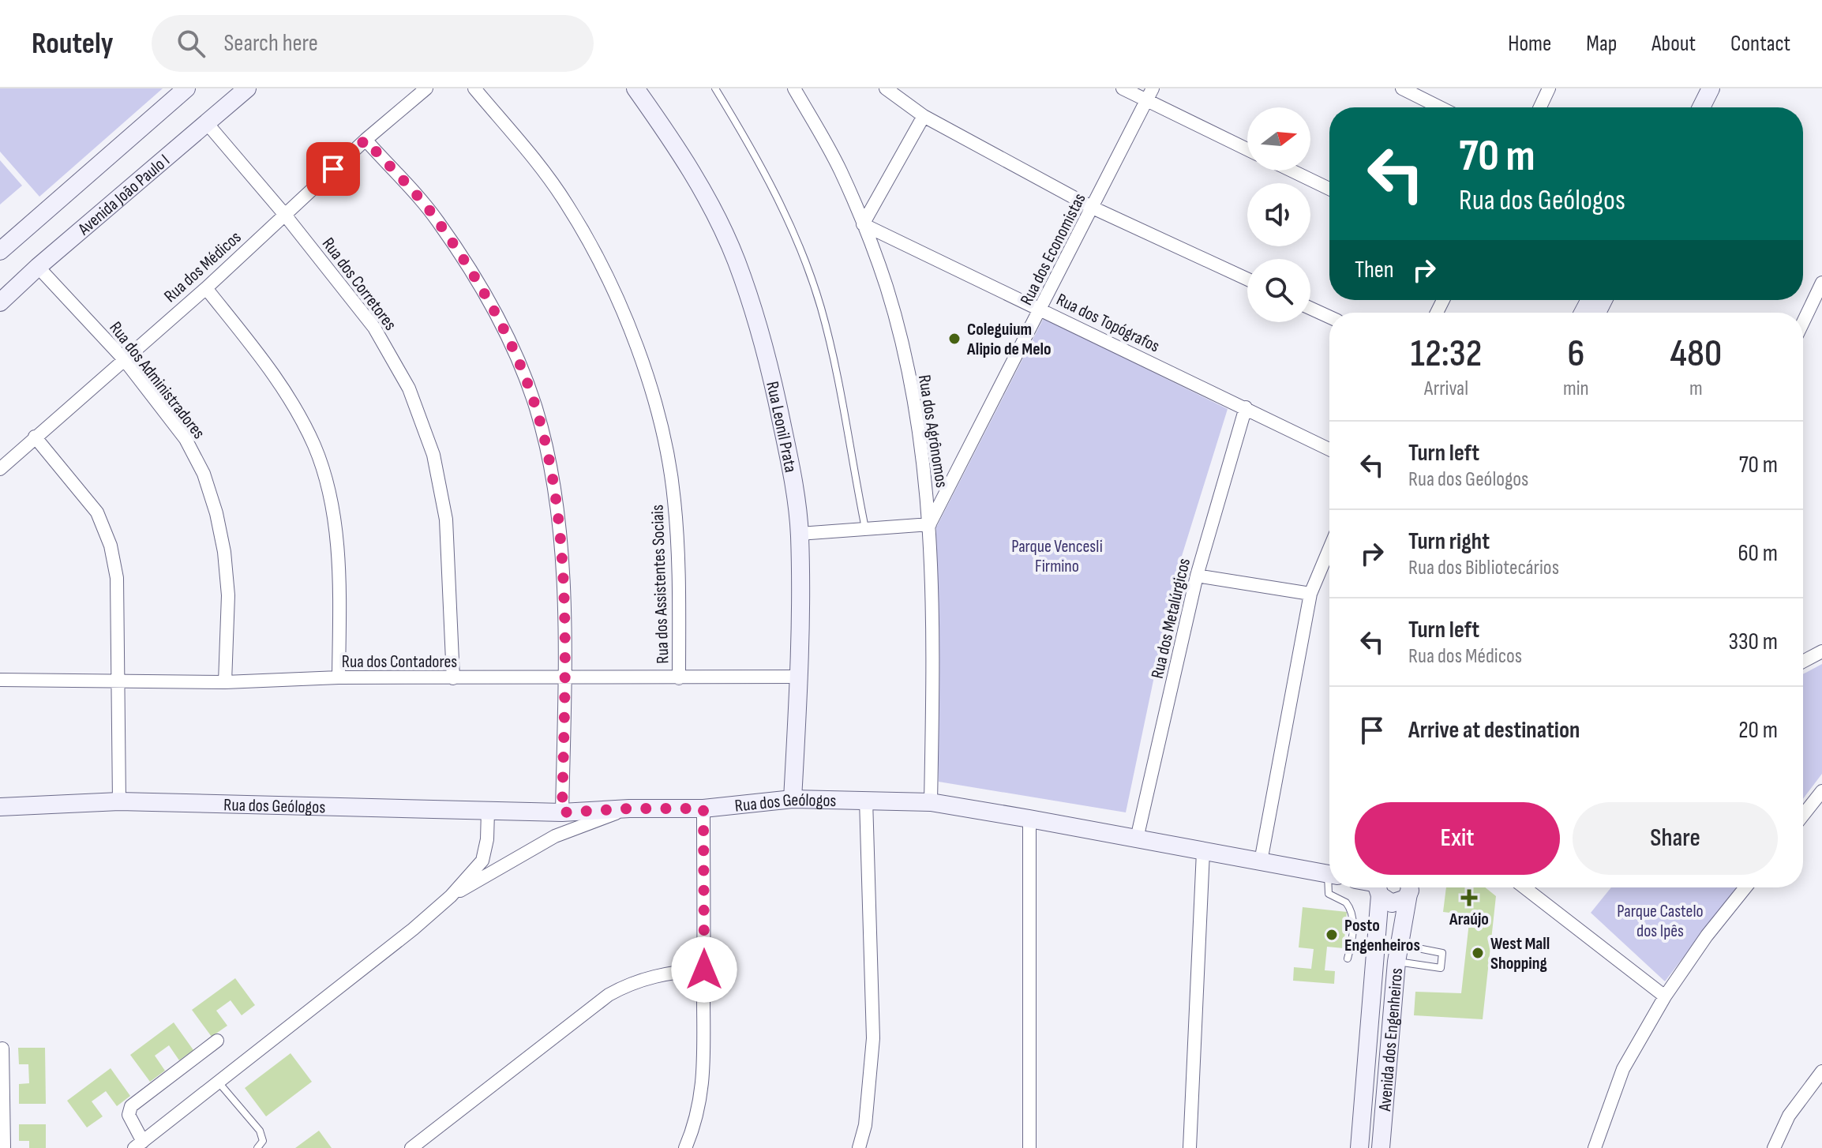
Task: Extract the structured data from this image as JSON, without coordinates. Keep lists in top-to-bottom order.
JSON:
{
  "streets": {
    "street": [
      "Avenida João Paulo I",
      "Rua dos Economistas",
      "Rua dos Médicos",
      "Rua dos Corretores",
      "Rua dos Topógrafos",
      "Rua dos Administradores",
      "Rua Leonil Prata",
      "Rua dos Agrônomos",
      "Rua dos Assistentes Sociais",
      "Rua dos Metalúrgicos",
      "Rua dos Contadores",
      "Rua dos Geólogos",
      "Avenida dos Engenheiros"
    ]
  },
  "crossings": [
    ["Avenida João Paulo I", "Rua dos Corretores"],
    ["Avenida João Paulo I", "Rua dos Administradores"],
    ["Rua dos Economistas", "Rua dos Topógrafos"],
    ["Rua dos Economistas", "Rua dos Agrônomos"],
    ["Rua dos Médicos", "Rua dos Corretores"],
    ["Rua dos Médicos", "Rua dos Administradores"],
    ["Rua dos Corretores", "Rua dos Contadores"],
    ["Rua dos Topógrafos", "Rua dos Agrônomos"],
    ["Rua dos Topógrafos", "Rua dos Metalúrgicos"],
    ["Rua dos Administradores", "Rua dos Contadores"],
    ["Rua Leonil Prata", "Rua dos Contadores"],
    ["Rua Leonil Prata", "Rua dos Geólogos"],
    ["Rua dos Agrônomos", "Rua dos Geólogos"],
    ["Rua dos Assistentes Sociais", "Rua dos Contadores"],
    ["Rua dos Metalúrgicos", "Rua dos Geólogos"]
  ],
  "parks": ["Parque Vencesli Firmino", "Parque Castelo dos Ipês"],
  "places": {
    "other": ["Coleguium Alipio de Melo", "Posto Engenheiros", "West Mall Shopping"],
    "health": ["Araújo"]
  },
  "north": "right",
  "page": {
    "header": "Routely",
    "search": "Search here",
    "nav": [
      "Home",
      "Map",
      "About",
      "Contact"
    ],
    "turn": ["70 m", "Rua dos Geólogos"],
    "then": "Then",
    "eta": [
      "12:32",
      "Arrival",
      "6",
      "min",
      "480",
      "m"
    ],
    "list": [
      {
        "name": "Turn left",
        "note": "Rua dos Geólogos",
        "value": "70 m"
      },
      {
        "name": "Turn right",
        "note": "Rua dos Bibliotecários",
        "value": "60 m"
      },
      {
        "name": "Turn left",
        "note": "Rua dos Médicos",
        "value": "330 m"
      },
      {
        "name": "Arrive at destination",
        "value": "20 m"
      }
    ],
    "buttons": ["Exit", "Share"]
  }
}
